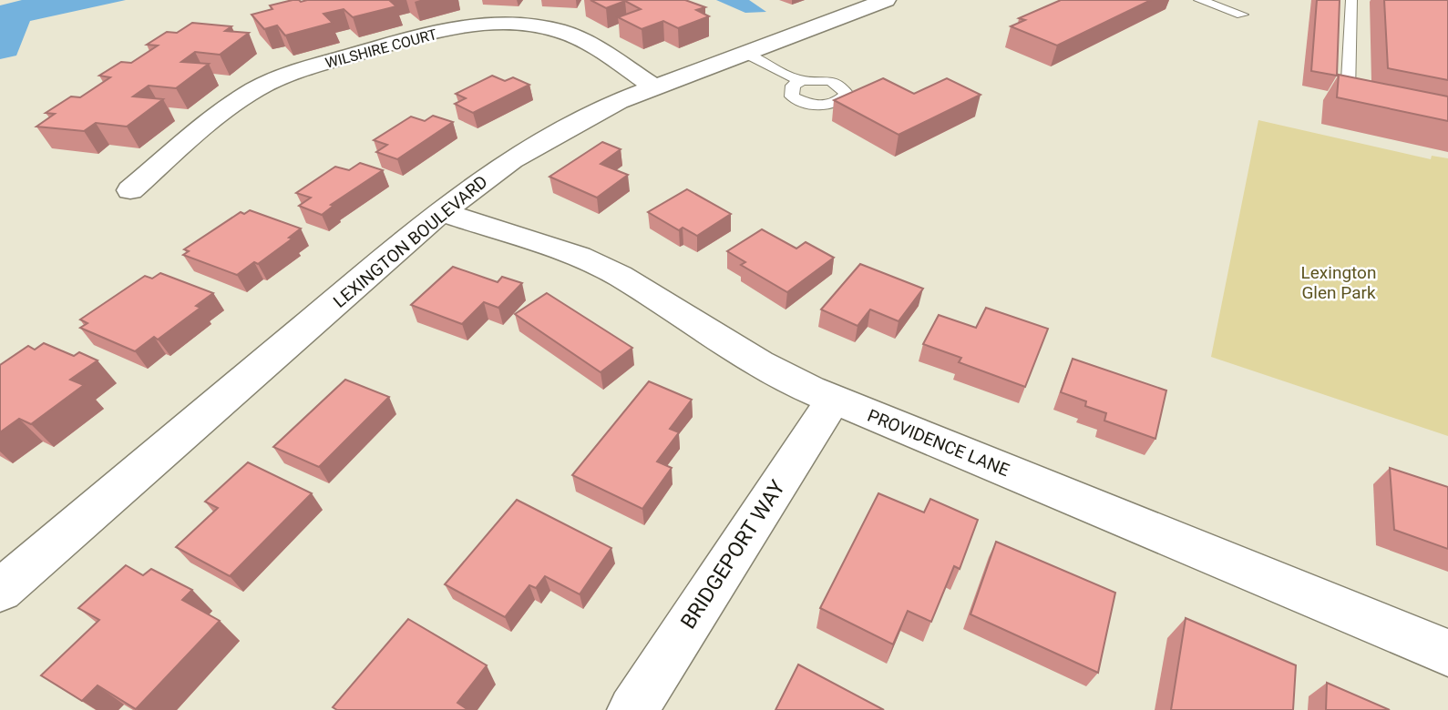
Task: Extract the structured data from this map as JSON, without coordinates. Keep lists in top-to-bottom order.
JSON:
{
  "streets": {
    "street": [
      "WILSHIRE COURT",
      "LEXINGTON BOULEVARD",
      "PROVIDENCE LANE",
      "BRIDGEPORT WAY"
    ]
  },
  "crossings": [
    ["WILSHIRE COURT", "LEXINGTON BOULEVARD"],
    ["LEXINGTON BOULEVARD", "PROVIDENCE LANE"],
    ["PROVIDENCE LANE", "BRIDGEPORT WAY"]
  ],
  "parks": ["Lexington Glen Park"]
}
